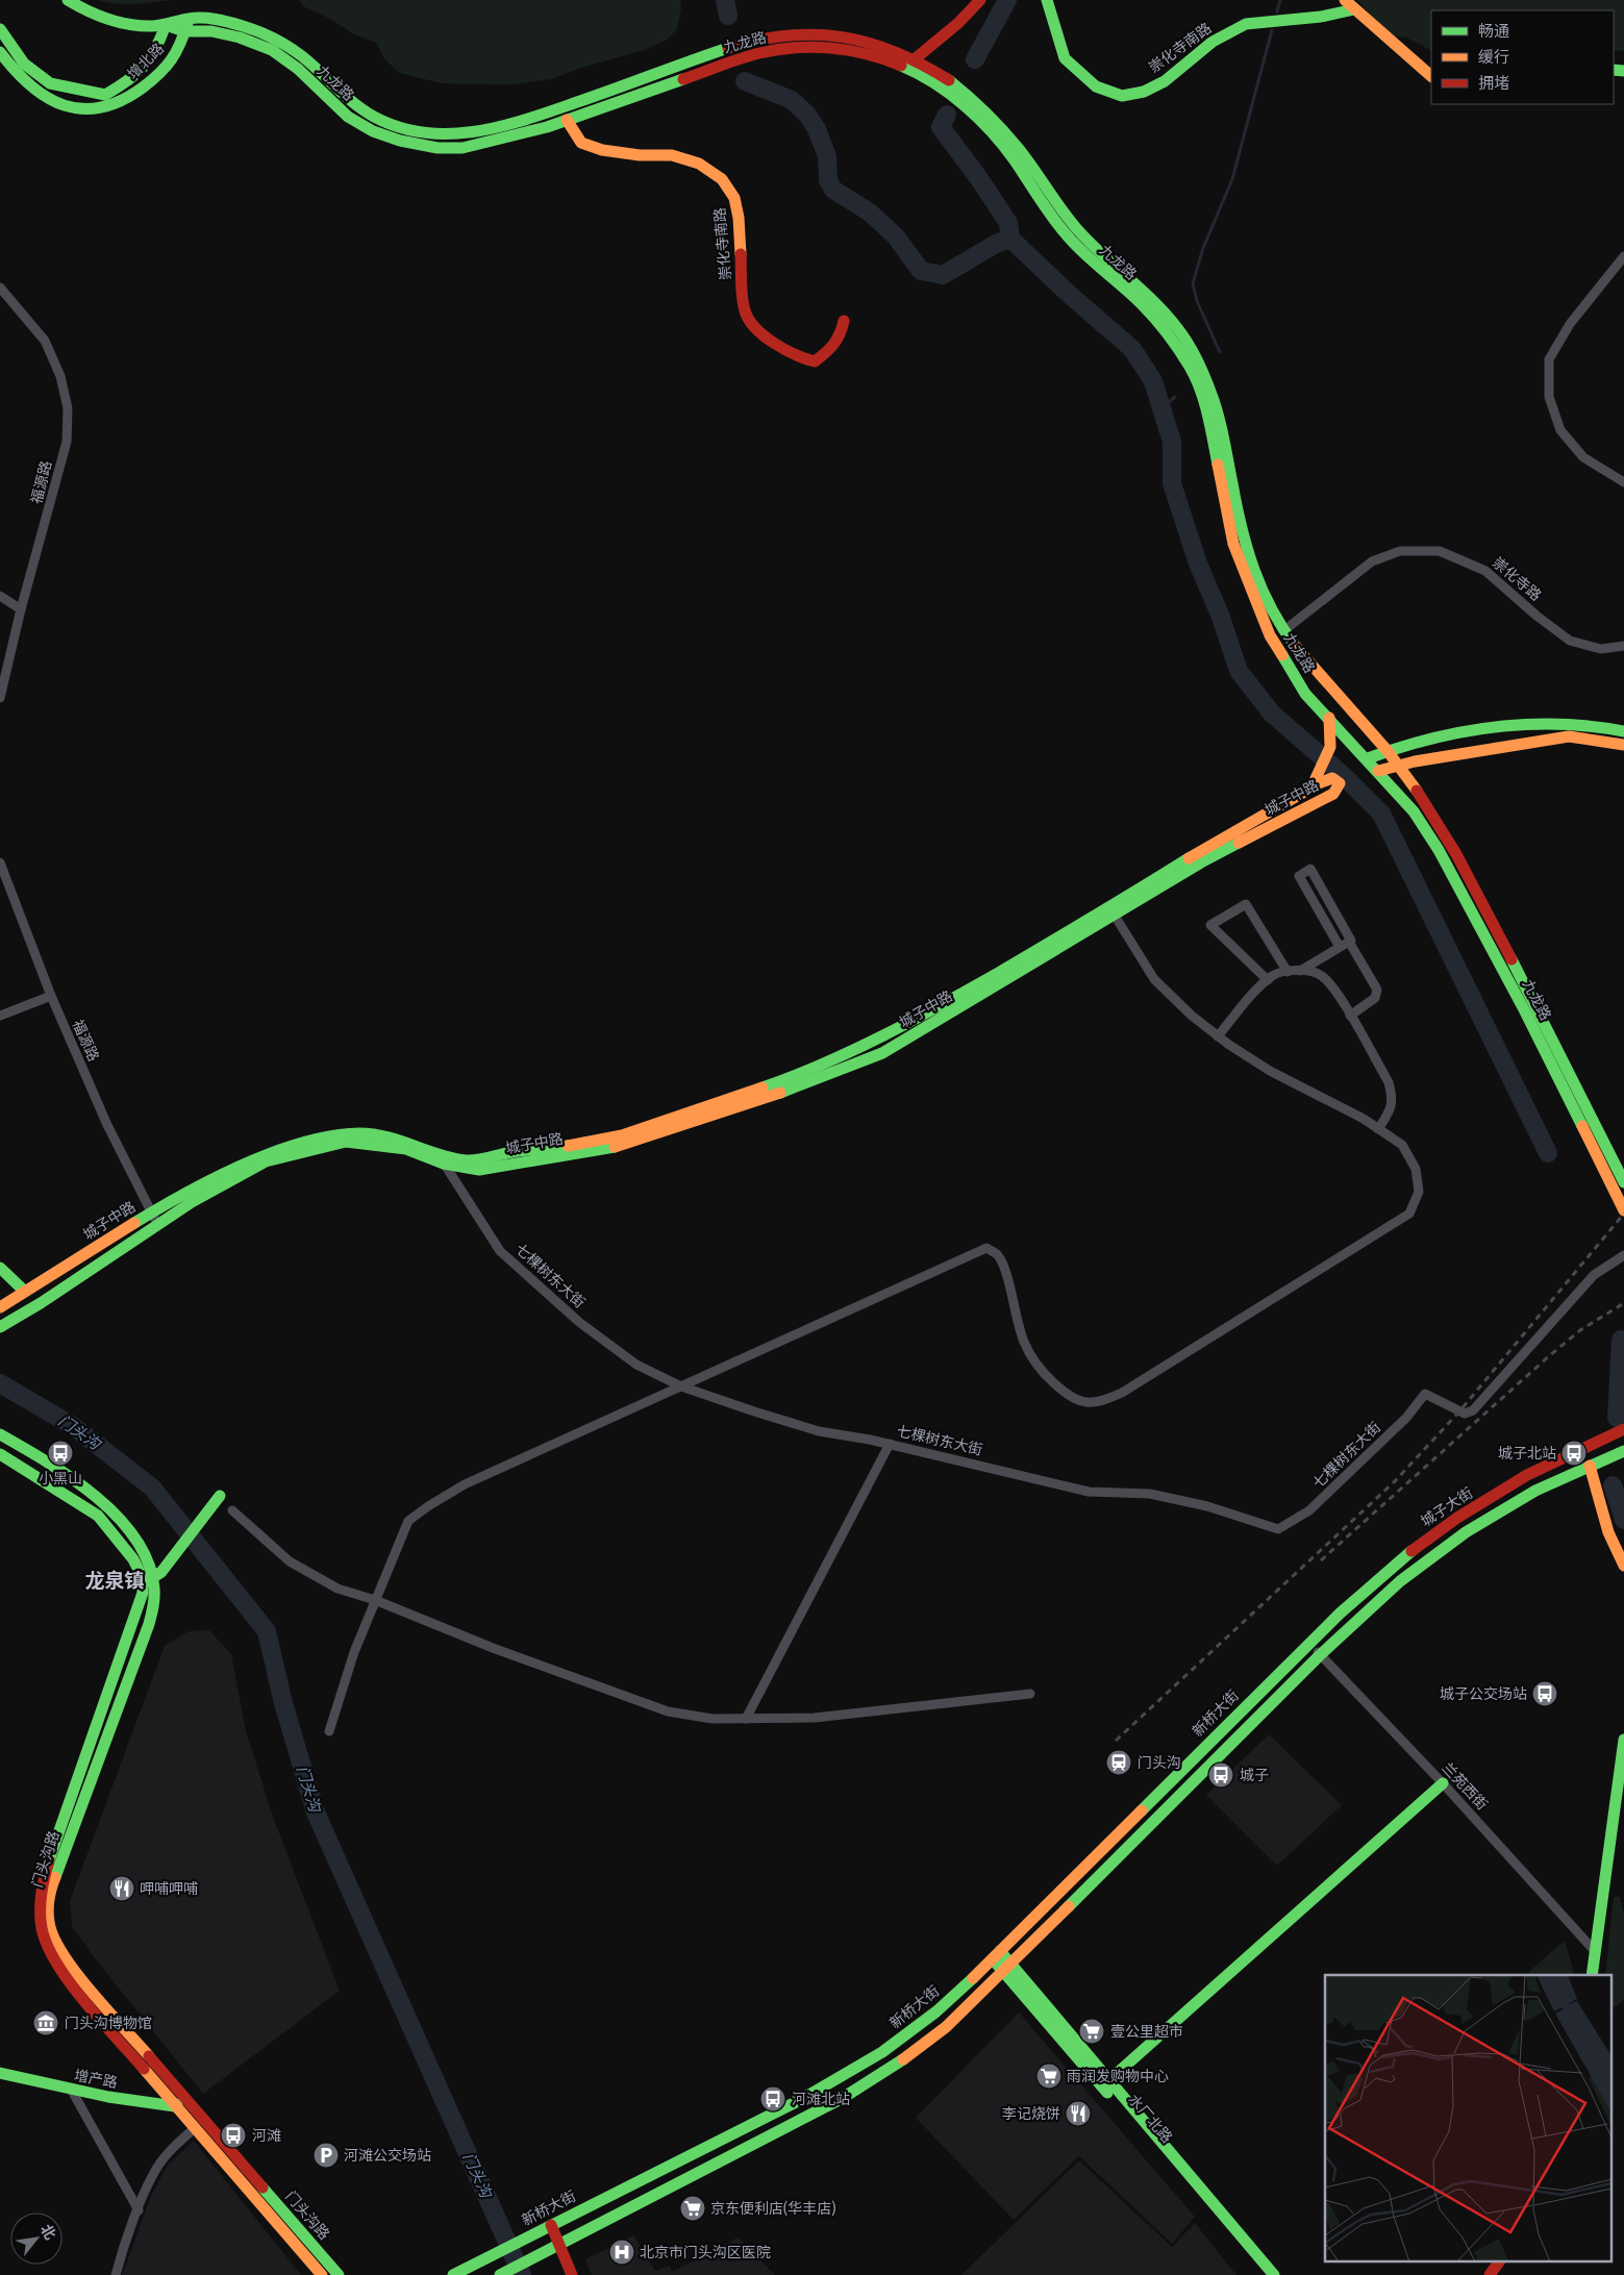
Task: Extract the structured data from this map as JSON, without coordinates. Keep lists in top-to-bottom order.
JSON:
{
  "streets": {
    "main road": [
      "九龙路",
      "崇化寺南路",
      "增北路",
      "城子中路",
      "城子大街",
      "新桥大街",
      "门头沟路",
      "增产路",
      "水厂北路"
    ],
    "street": [
      "福源路",
      "崇化寺路",
      "七棵树东大街",
      "兰苑西街"
    ]
  },
  "crossings": [
    ["九龙路", "崇化寺南路"],
    ["九龙路", "增北路"],
    ["九龙路", "崇化寺路"],
    ["福源路", "城子中路"],
    ["城子中路", "七棵树东大街"],
    ["城子大街", "新桥大街"],
    ["城子大街", "兰苑西街"],
    ["新桥大街", "兰苑西街"],
    ["新桥大街", "水厂北路"],
    ["门头沟路", "增产路"]
  ],
  "districts": ["龙泉镇"],
  "water": ["门头沟"],
  "places": {
    "bus stop": [
      "小黑山",
      "城子北站",
      "城子公交场站",
      "城子",
      "河滩北站",
      "河滩"
    ],
    "station": ["门头沟"],
    "restaurant": ["呷哺呷哺", "李记烧饼"],
    "museum": ["门头沟博物馆"],
    "supermarket": ["壹公里超市", "雨润发购物中心", "京东便利店(华丰店)"],
    "parking": ["河滩公交场站"],
    "hospital": ["北京市门头沟区医院"]
  },
  "legend": ["畅通", "缓行", "拥堵"],
  "north": "top right"
}
